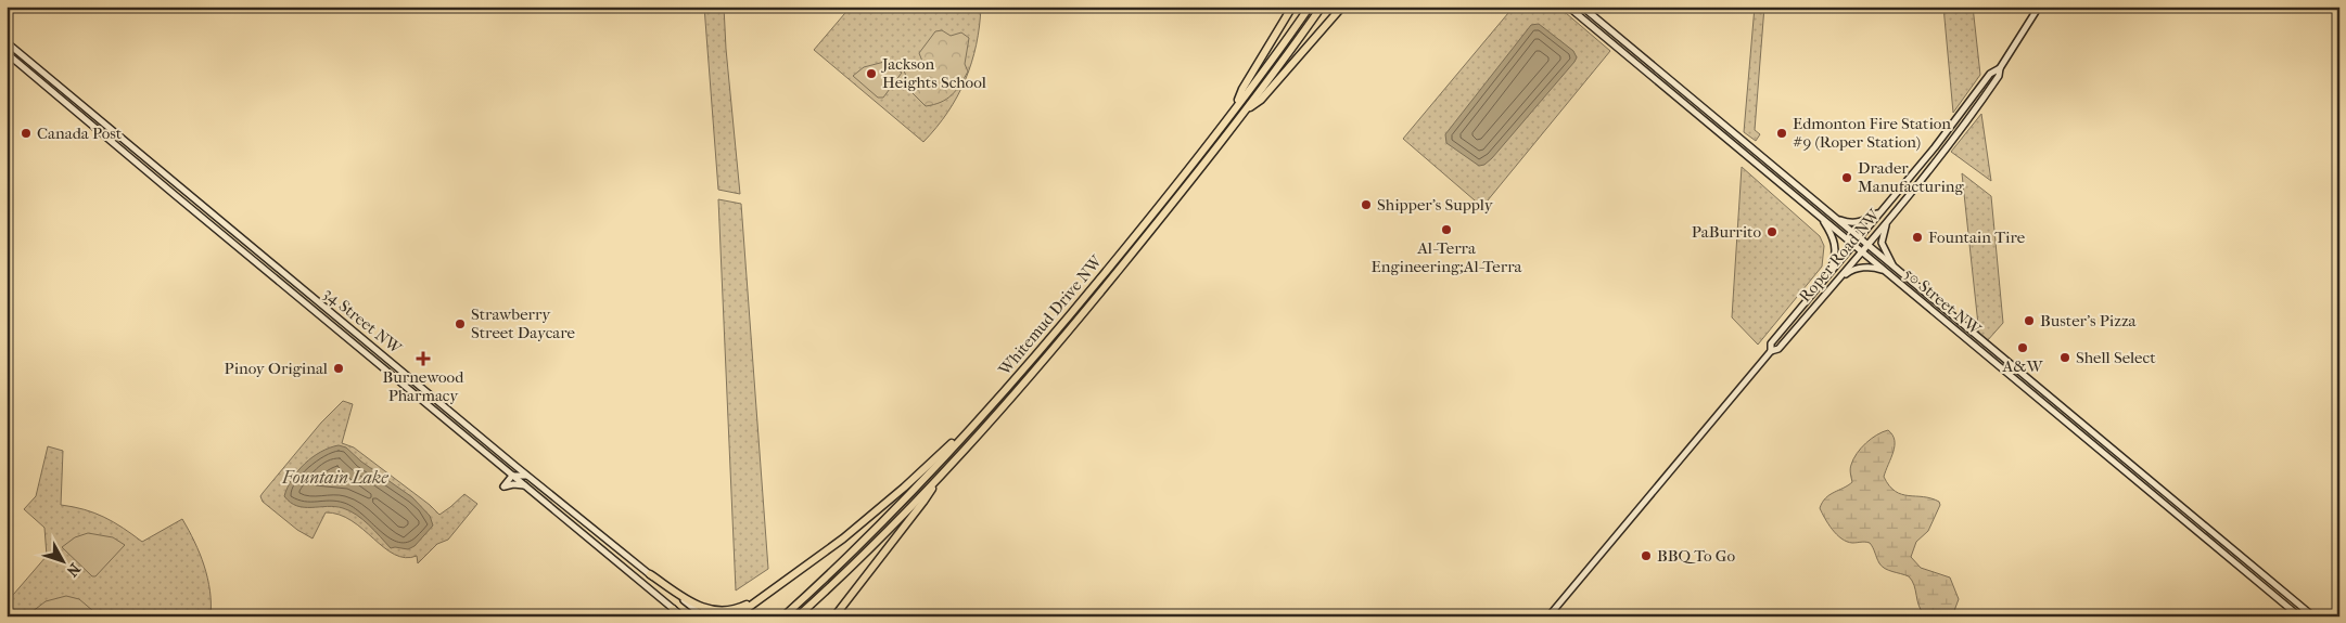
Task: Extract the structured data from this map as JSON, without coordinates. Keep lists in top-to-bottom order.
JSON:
{
  "streets": {
    "highway": ["Whitemud Drive NW"],
    "main road": ["Roper Road NW", "50 Street NW", "34 Street NW"]
  },
  "crossings": [
    ["Roper Road NW", "50 Street NW"]
  ],
  "water": ["Fountain Lake"],
  "places": {
    "other": [
      "Jackson Heights School",
      "Canada Post",
      "Edmonton Fire Station #9 (Roper Station)",
      "Drader Manufacturing",
      "Shipper's Supply",
      "Al-Terra Engineering;Al-Terra",
      "PaBurrito",
      "Fountain Tire",
      "Buster's Pizza",
      "Strawberry Street Daycare",
      "A&W",
      "Shell Select",
      "Pinoy Original",
      "BBQ To Go"
    ],
    "health": ["Burnewood Pharmacy"]
  },
  "north": "bottom right"
}
